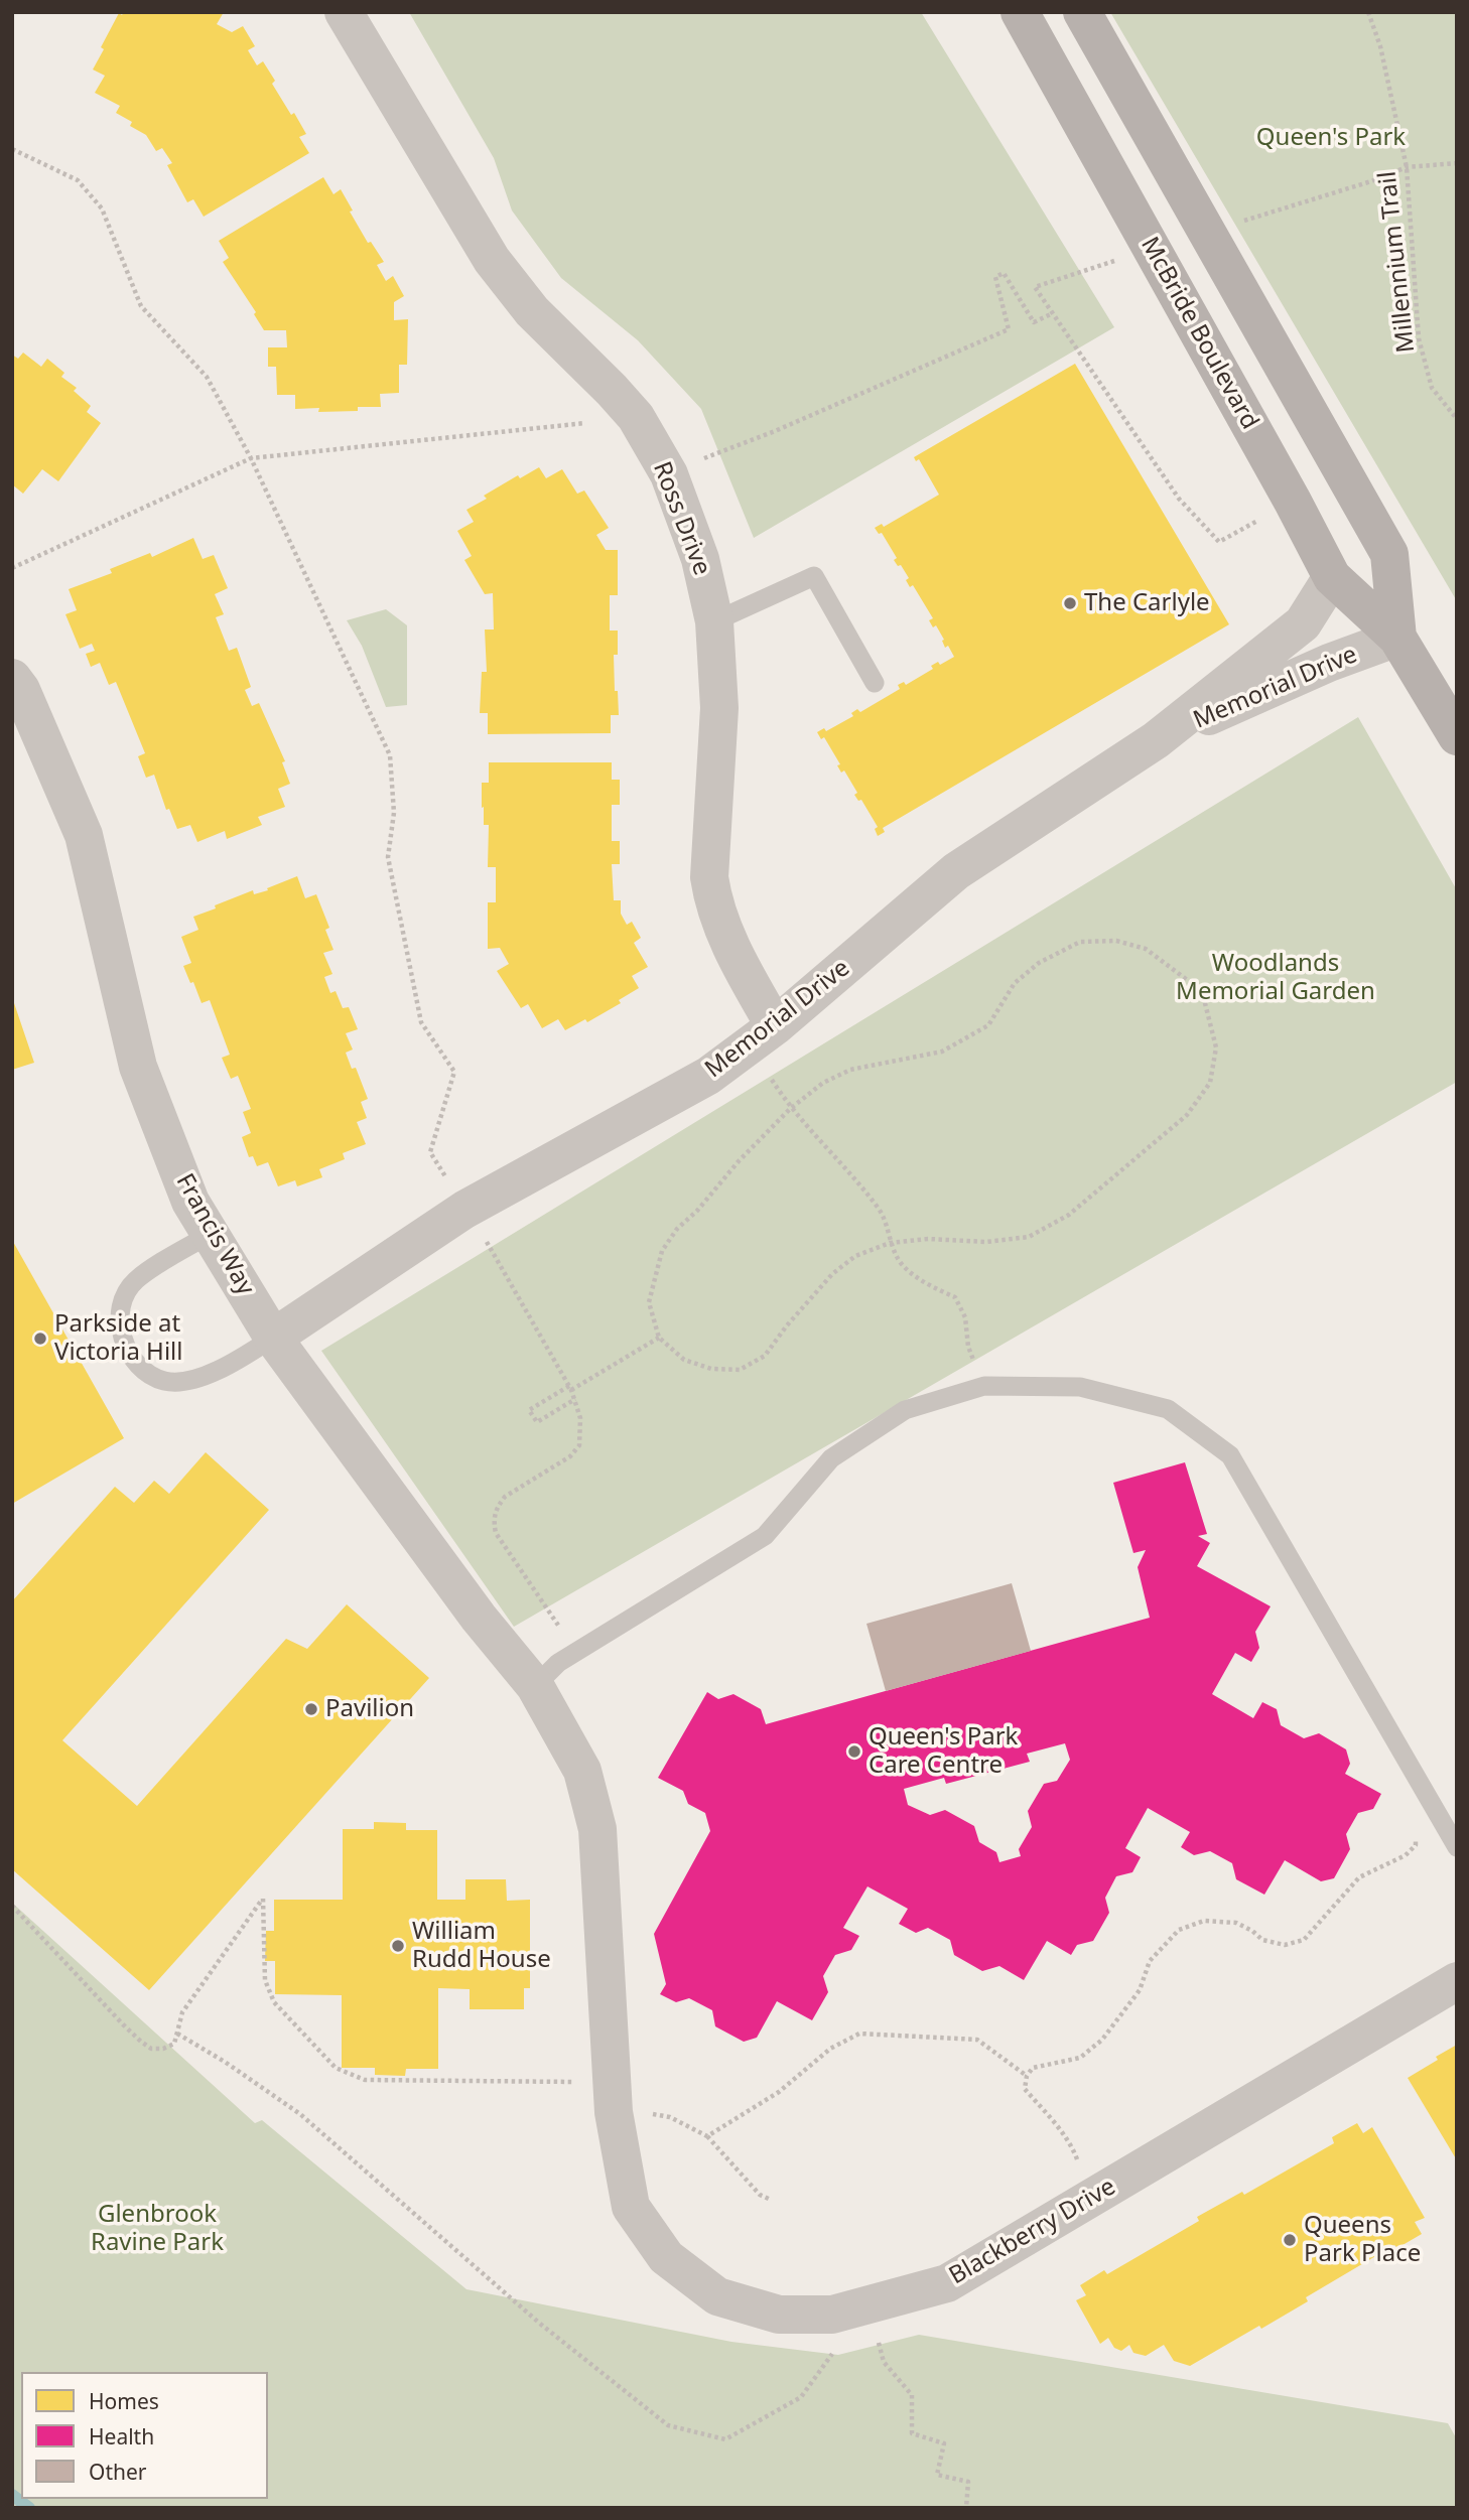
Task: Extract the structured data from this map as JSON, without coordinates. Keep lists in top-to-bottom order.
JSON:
{
  "streets": {
    "main road": ["McBride Boulevard"],
    "street": [
      "Ross Drive",
      "Memorial Drive",
      "Francis Way",
      "Blackberry Drive"
    ],
    "path": ["Millennium Trail"]
  },
  "crossings": [
    ["McBride Boulevard", "Memorial Drive"],
    ["Ross Drive", "Memorial Drive"],
    ["Memorial Drive", "Francis Way"],
    ["Francis Way", "Blackberry Drive"]
  ],
  "parks": ["Queen's Park", "Woodlands Memorial Garden", "Glenbrook Ravine Park"],
  "places": [
    "The Carlyle",
    "Parkside at Victoria Hill",
    "Pavilion",
    "Queen's Park Care Centre",
    "William Rudd House",
    "Queens Park Place"
  ],
  "legend": ["Homes", "Health", "Other"]
}
